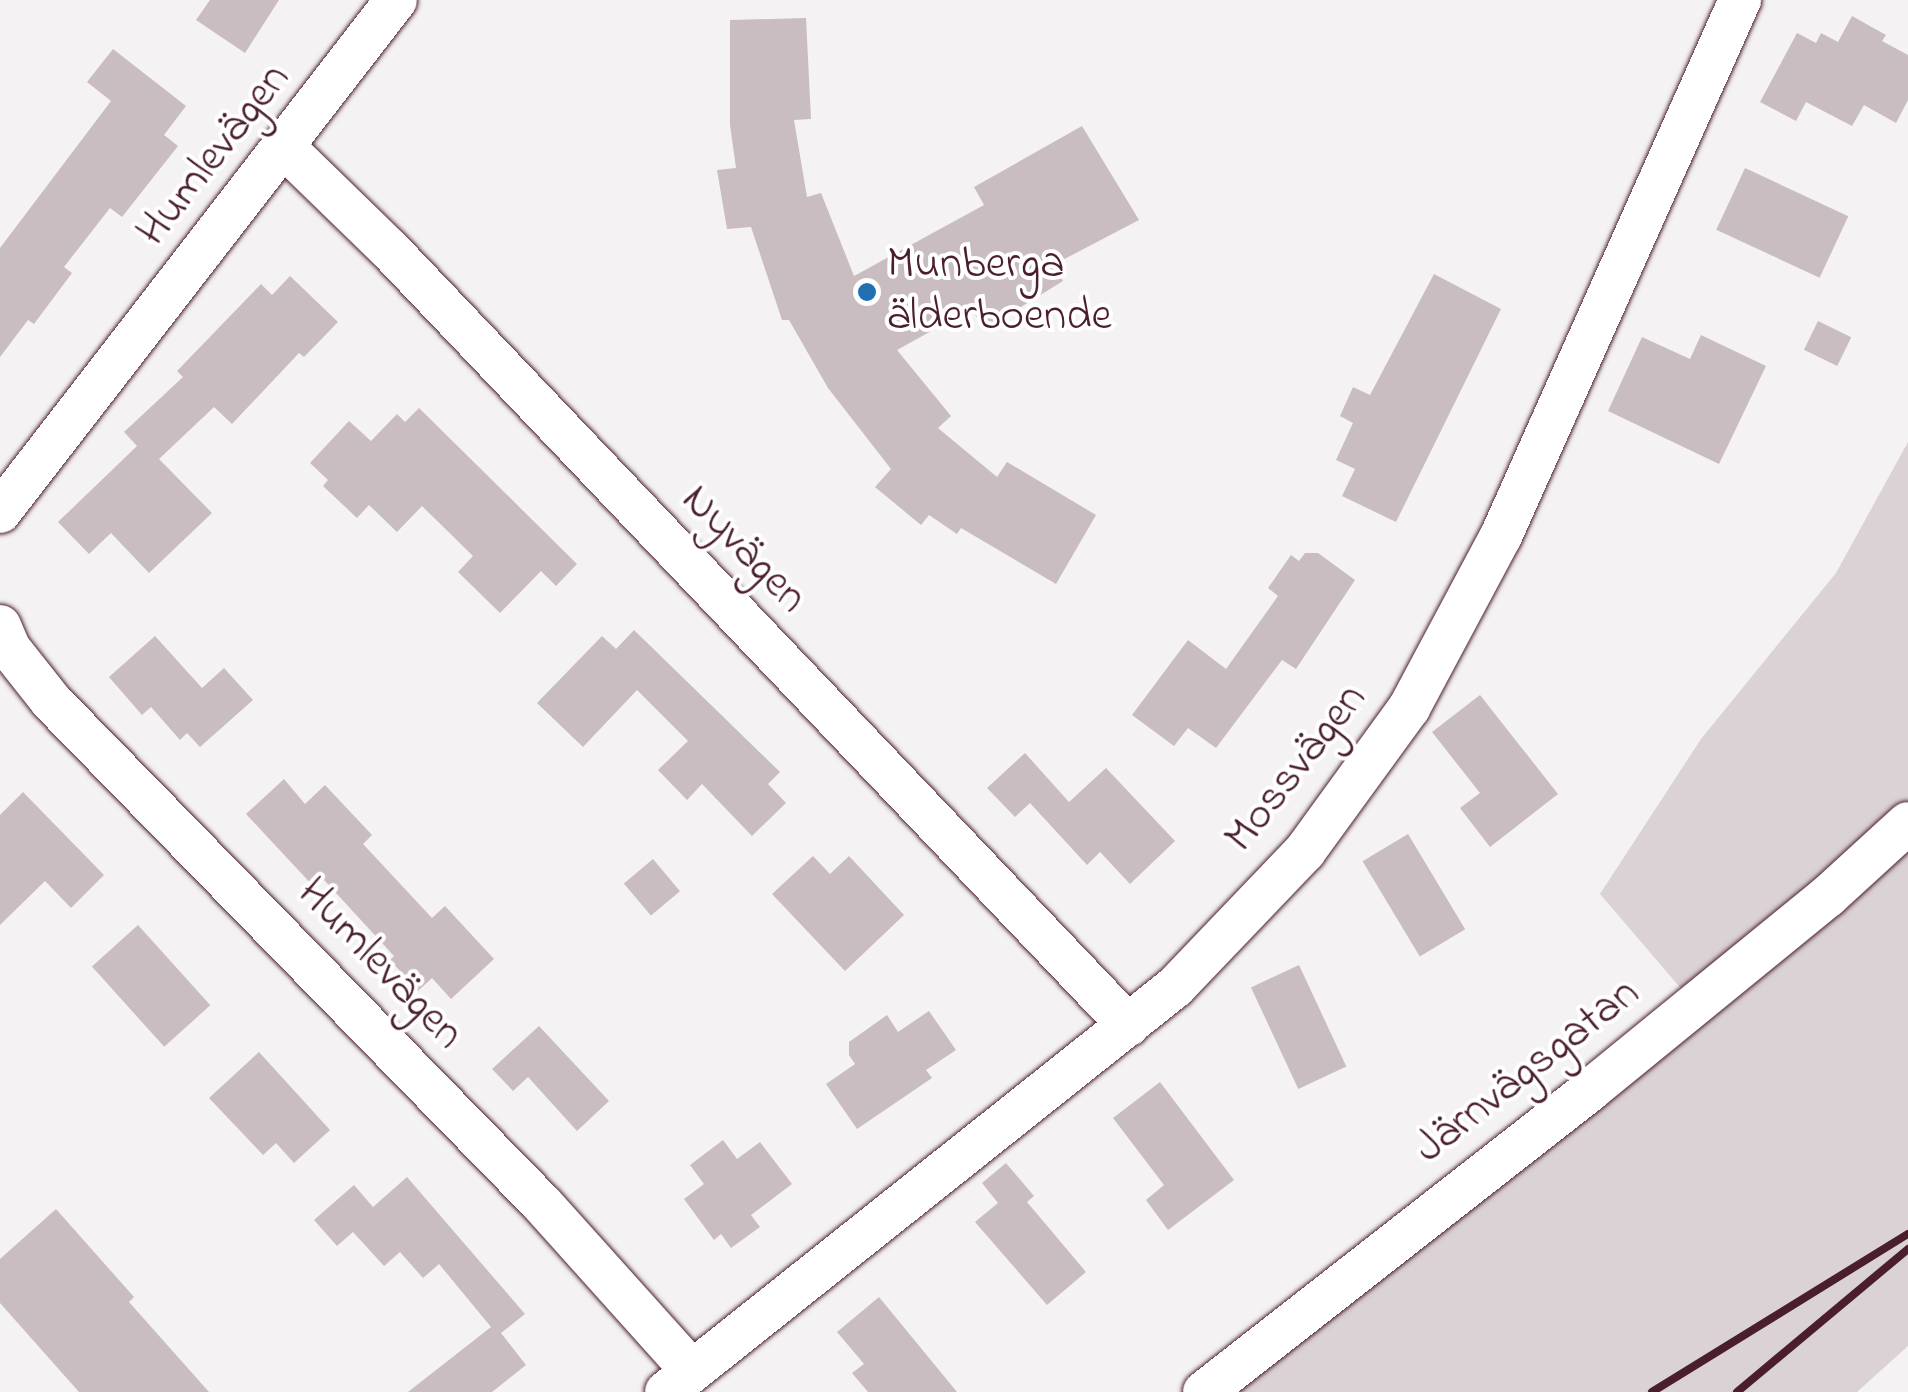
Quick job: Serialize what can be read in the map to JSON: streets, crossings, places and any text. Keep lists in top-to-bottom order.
{
  "streets": {
    "street": [
      "Humlevägen",
      "Nyvägen",
      "Mossvägen",
      "Järnvägsgatan"
    ]
  },
  "crossings": [
    ["Humlevägen", "Nyvägen"],
    ["Humlevägen", "Mossvägen"],
    ["Nyvägen", "Mossvägen"]
  ],
  "places": ["Munberga älderboende"]
}
